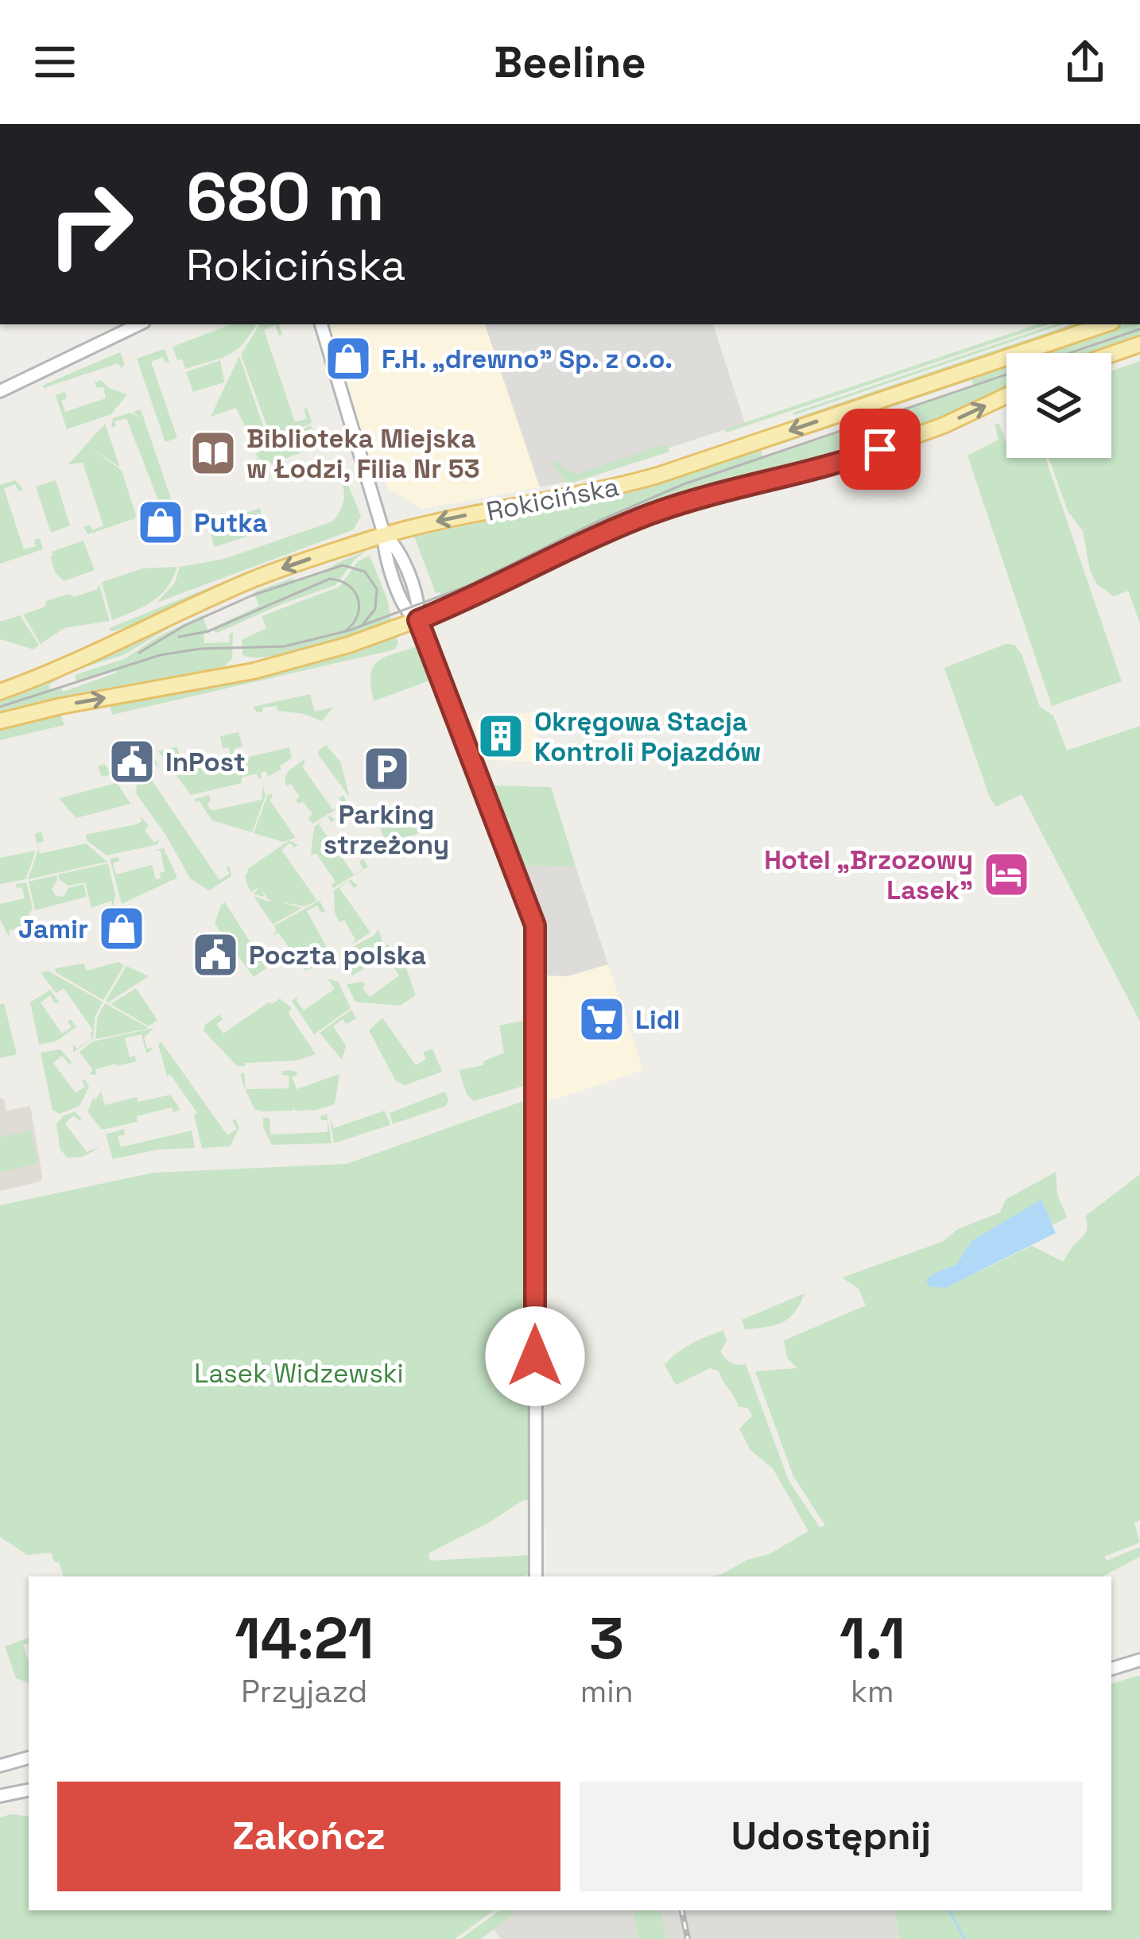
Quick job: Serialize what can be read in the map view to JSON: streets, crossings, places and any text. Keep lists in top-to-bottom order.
{
  "streets": {
    "main road": ["Rokicińska"]
  },
  "parks": ["Lasek Widzewski"],
  "places": {
    "shop": ["F.H. „drewno” Sp. z o.o.", "Putka", "Jamir"],
    "library": ["Biblioteka Miejska w Łodzi, Filia Nr 53"],
    "building": ["Okręgowa Stacja Kontroli Pojazdów"],
    "public building": ["InPost", "Poczta polska"],
    "parking": ["Parking strzeżony"],
    "hotel": ["Hotel „Brzozowy Lasek”"],
    "supermarket": ["Lidl"]
  },
  "page": {
    "header": "Beeline",
    "turn": ["680 m", "Rokicińska"],
    "eta": [
      "14:21",
      "Przyjazd",
      "3",
      "min",
      "1.1",
      "km"
    ],
    "buttons": ["Zakończ", "Udostępnij"]
  }
}
